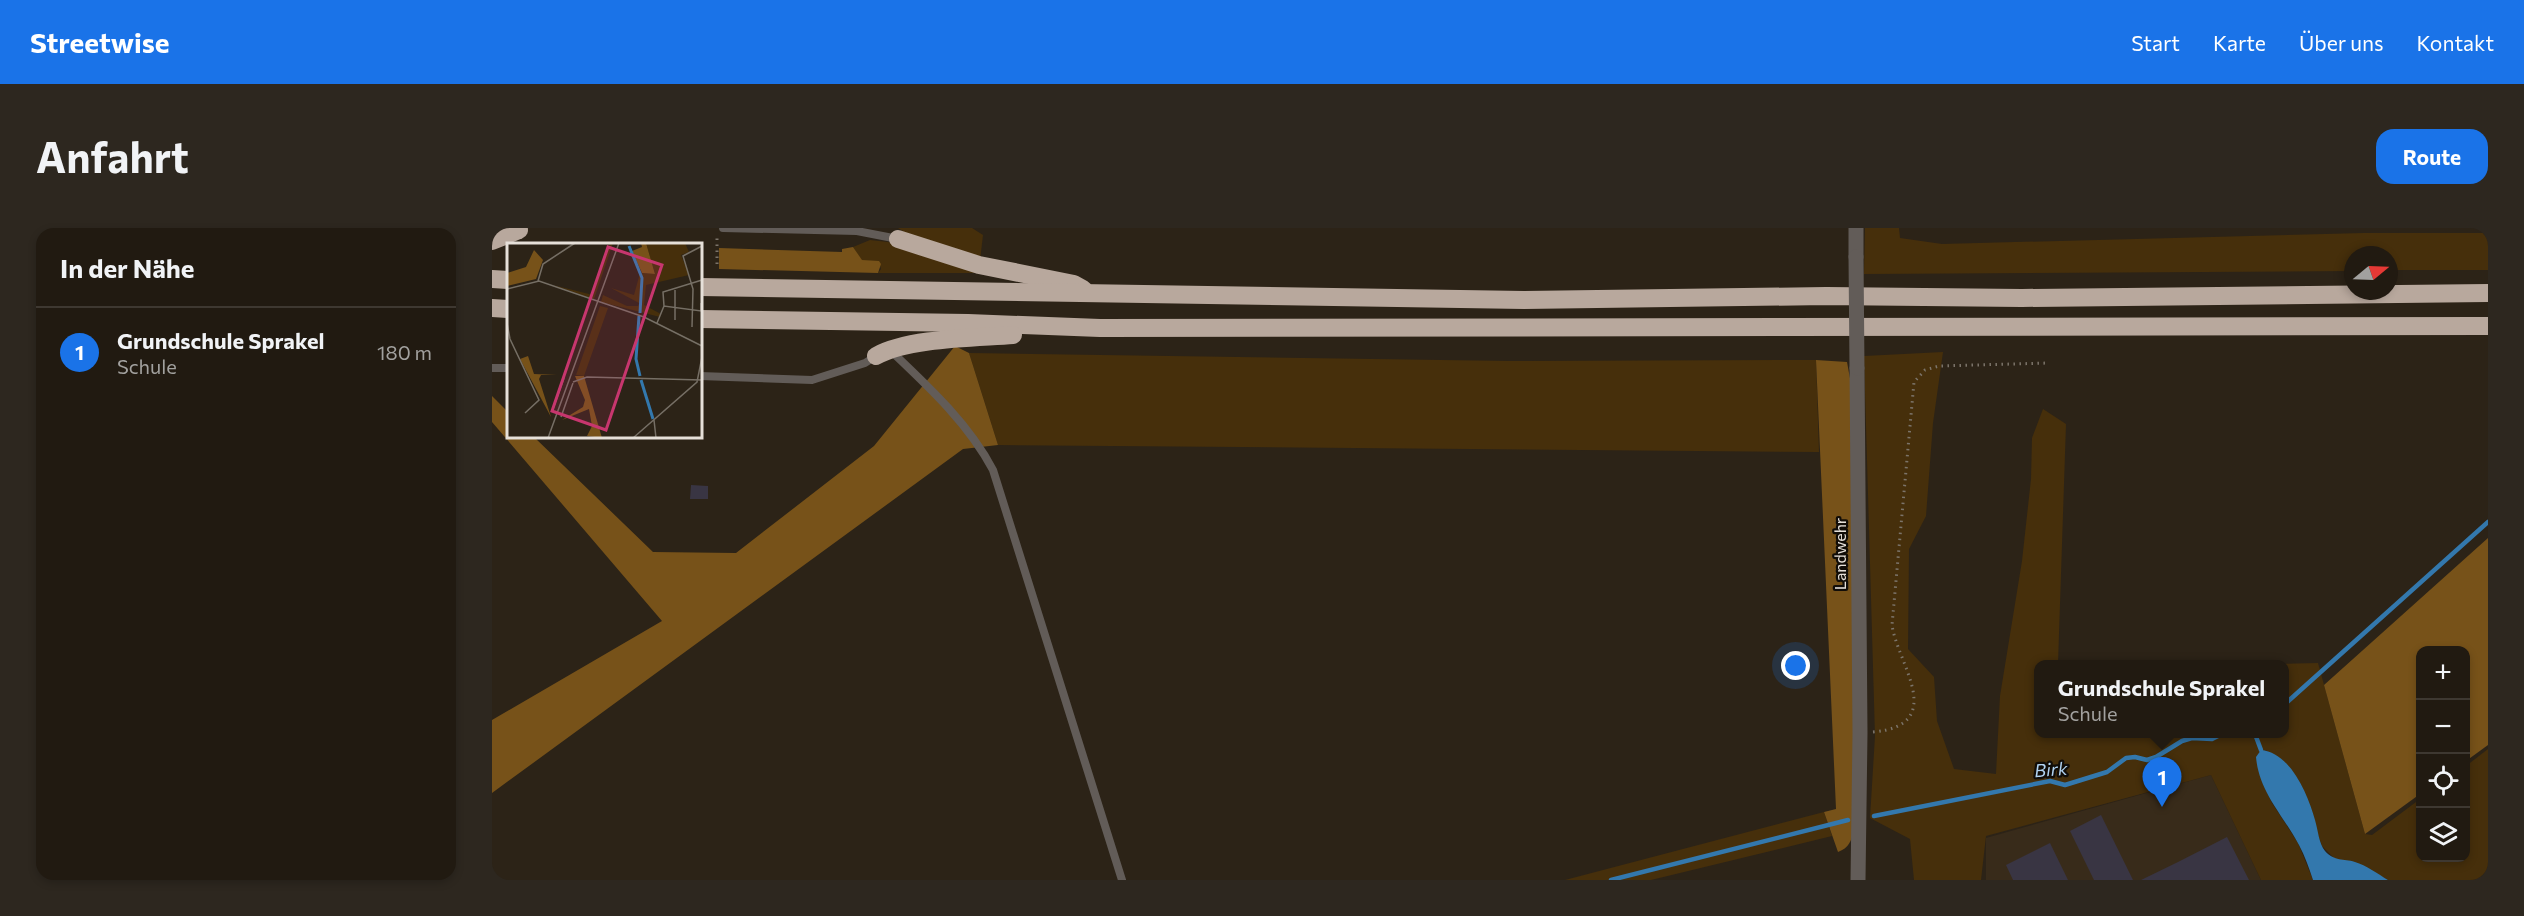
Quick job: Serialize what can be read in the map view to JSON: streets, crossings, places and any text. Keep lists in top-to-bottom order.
{
  "streets": {
    "street": ["Landwehr"]
  },
  "water": ["Birk"],
  "north": "right",
  "page": {
    "header": "Streetwise",
    "nav": [
      "Start",
      "Karte",
      "Über uns",
      "Kontakt"
    ],
    "buttons": "Route",
    "title": "Anfahrt",
    "heading": "In der Nähe",
    "list": [
      {
        "mark": "1",
        "name": "Grundschule Sprakel",
        "note": "Schule",
        "value": "180 m"
      }
    ],
    "map_buttons": ["+", "−"],
    "popup": ["Grundschule Sprakel", "Schule"],
    "pins": "1"
  }
}
